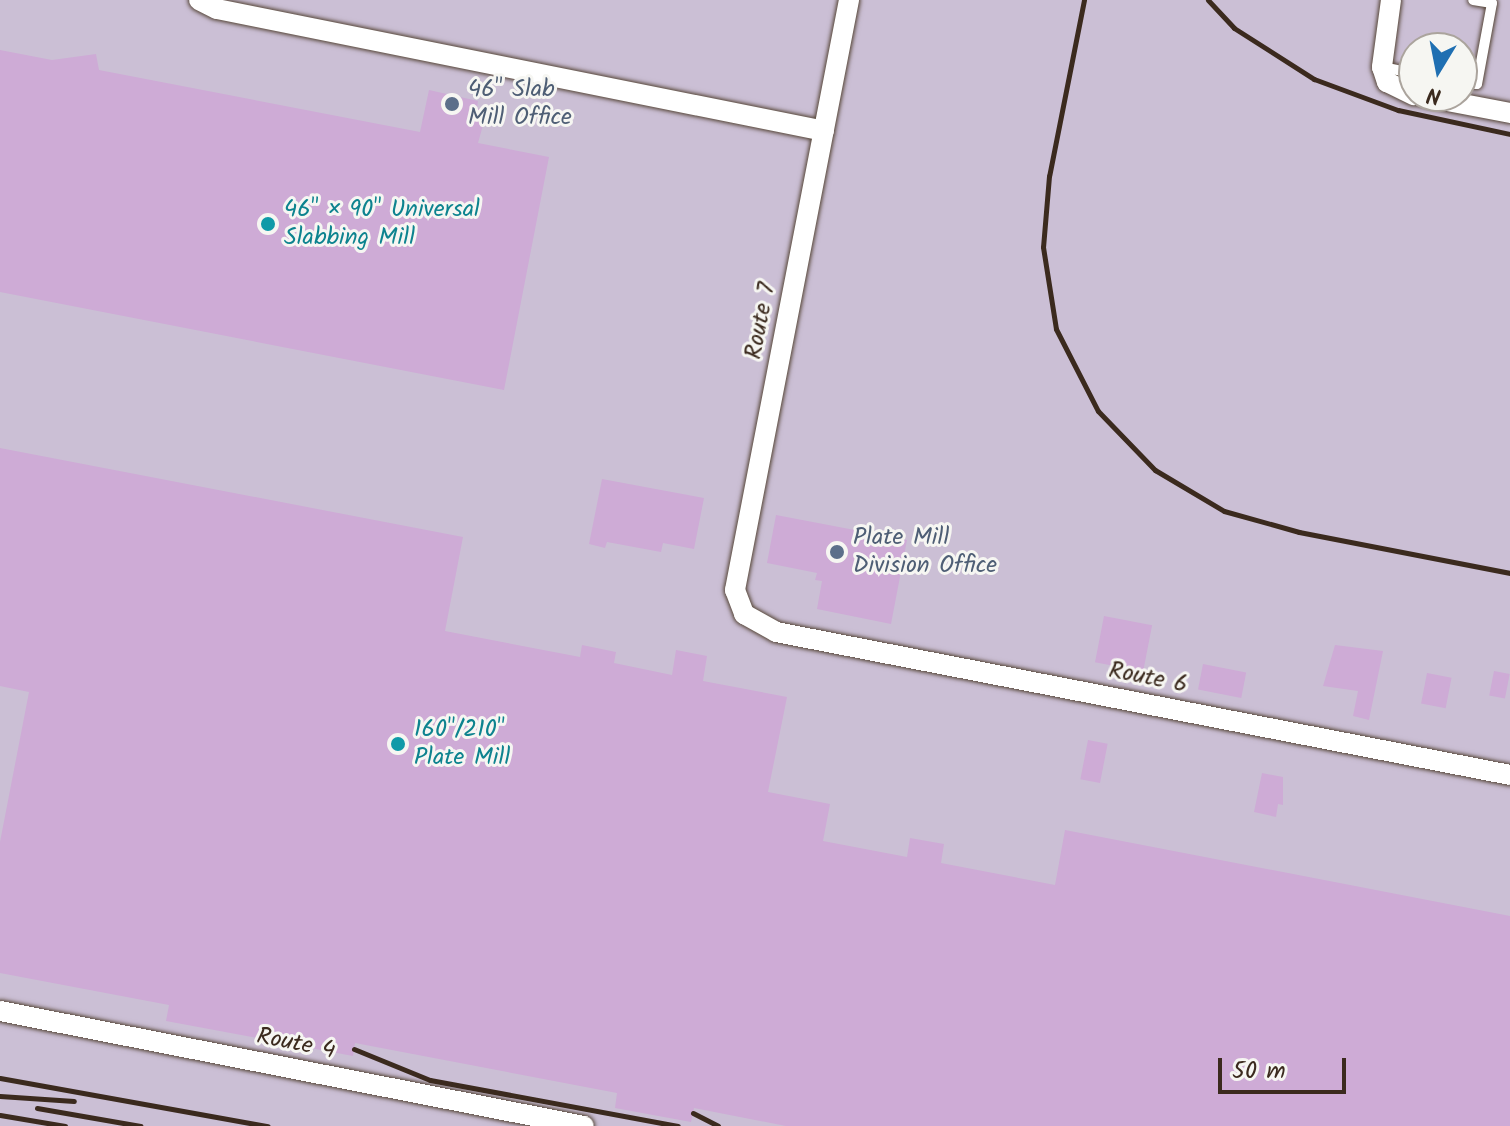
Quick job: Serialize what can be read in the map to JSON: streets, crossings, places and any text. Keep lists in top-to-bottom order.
{
  "streets": {
    "street": ["Route 7", "Route 6", "Route 4"]
  },
  "crossings": [
    ["Route 7", "Route 6"]
  ],
  "places": [
    "46\" Slab Mill Office",
    "46\" × 90\" Universal Slabbing Mill",
    "Plate Mill Division Office",
    "160\"/210\" Plate Mill"
  ],
  "scale_bar": "50 m",
  "north": "bottom"
}
